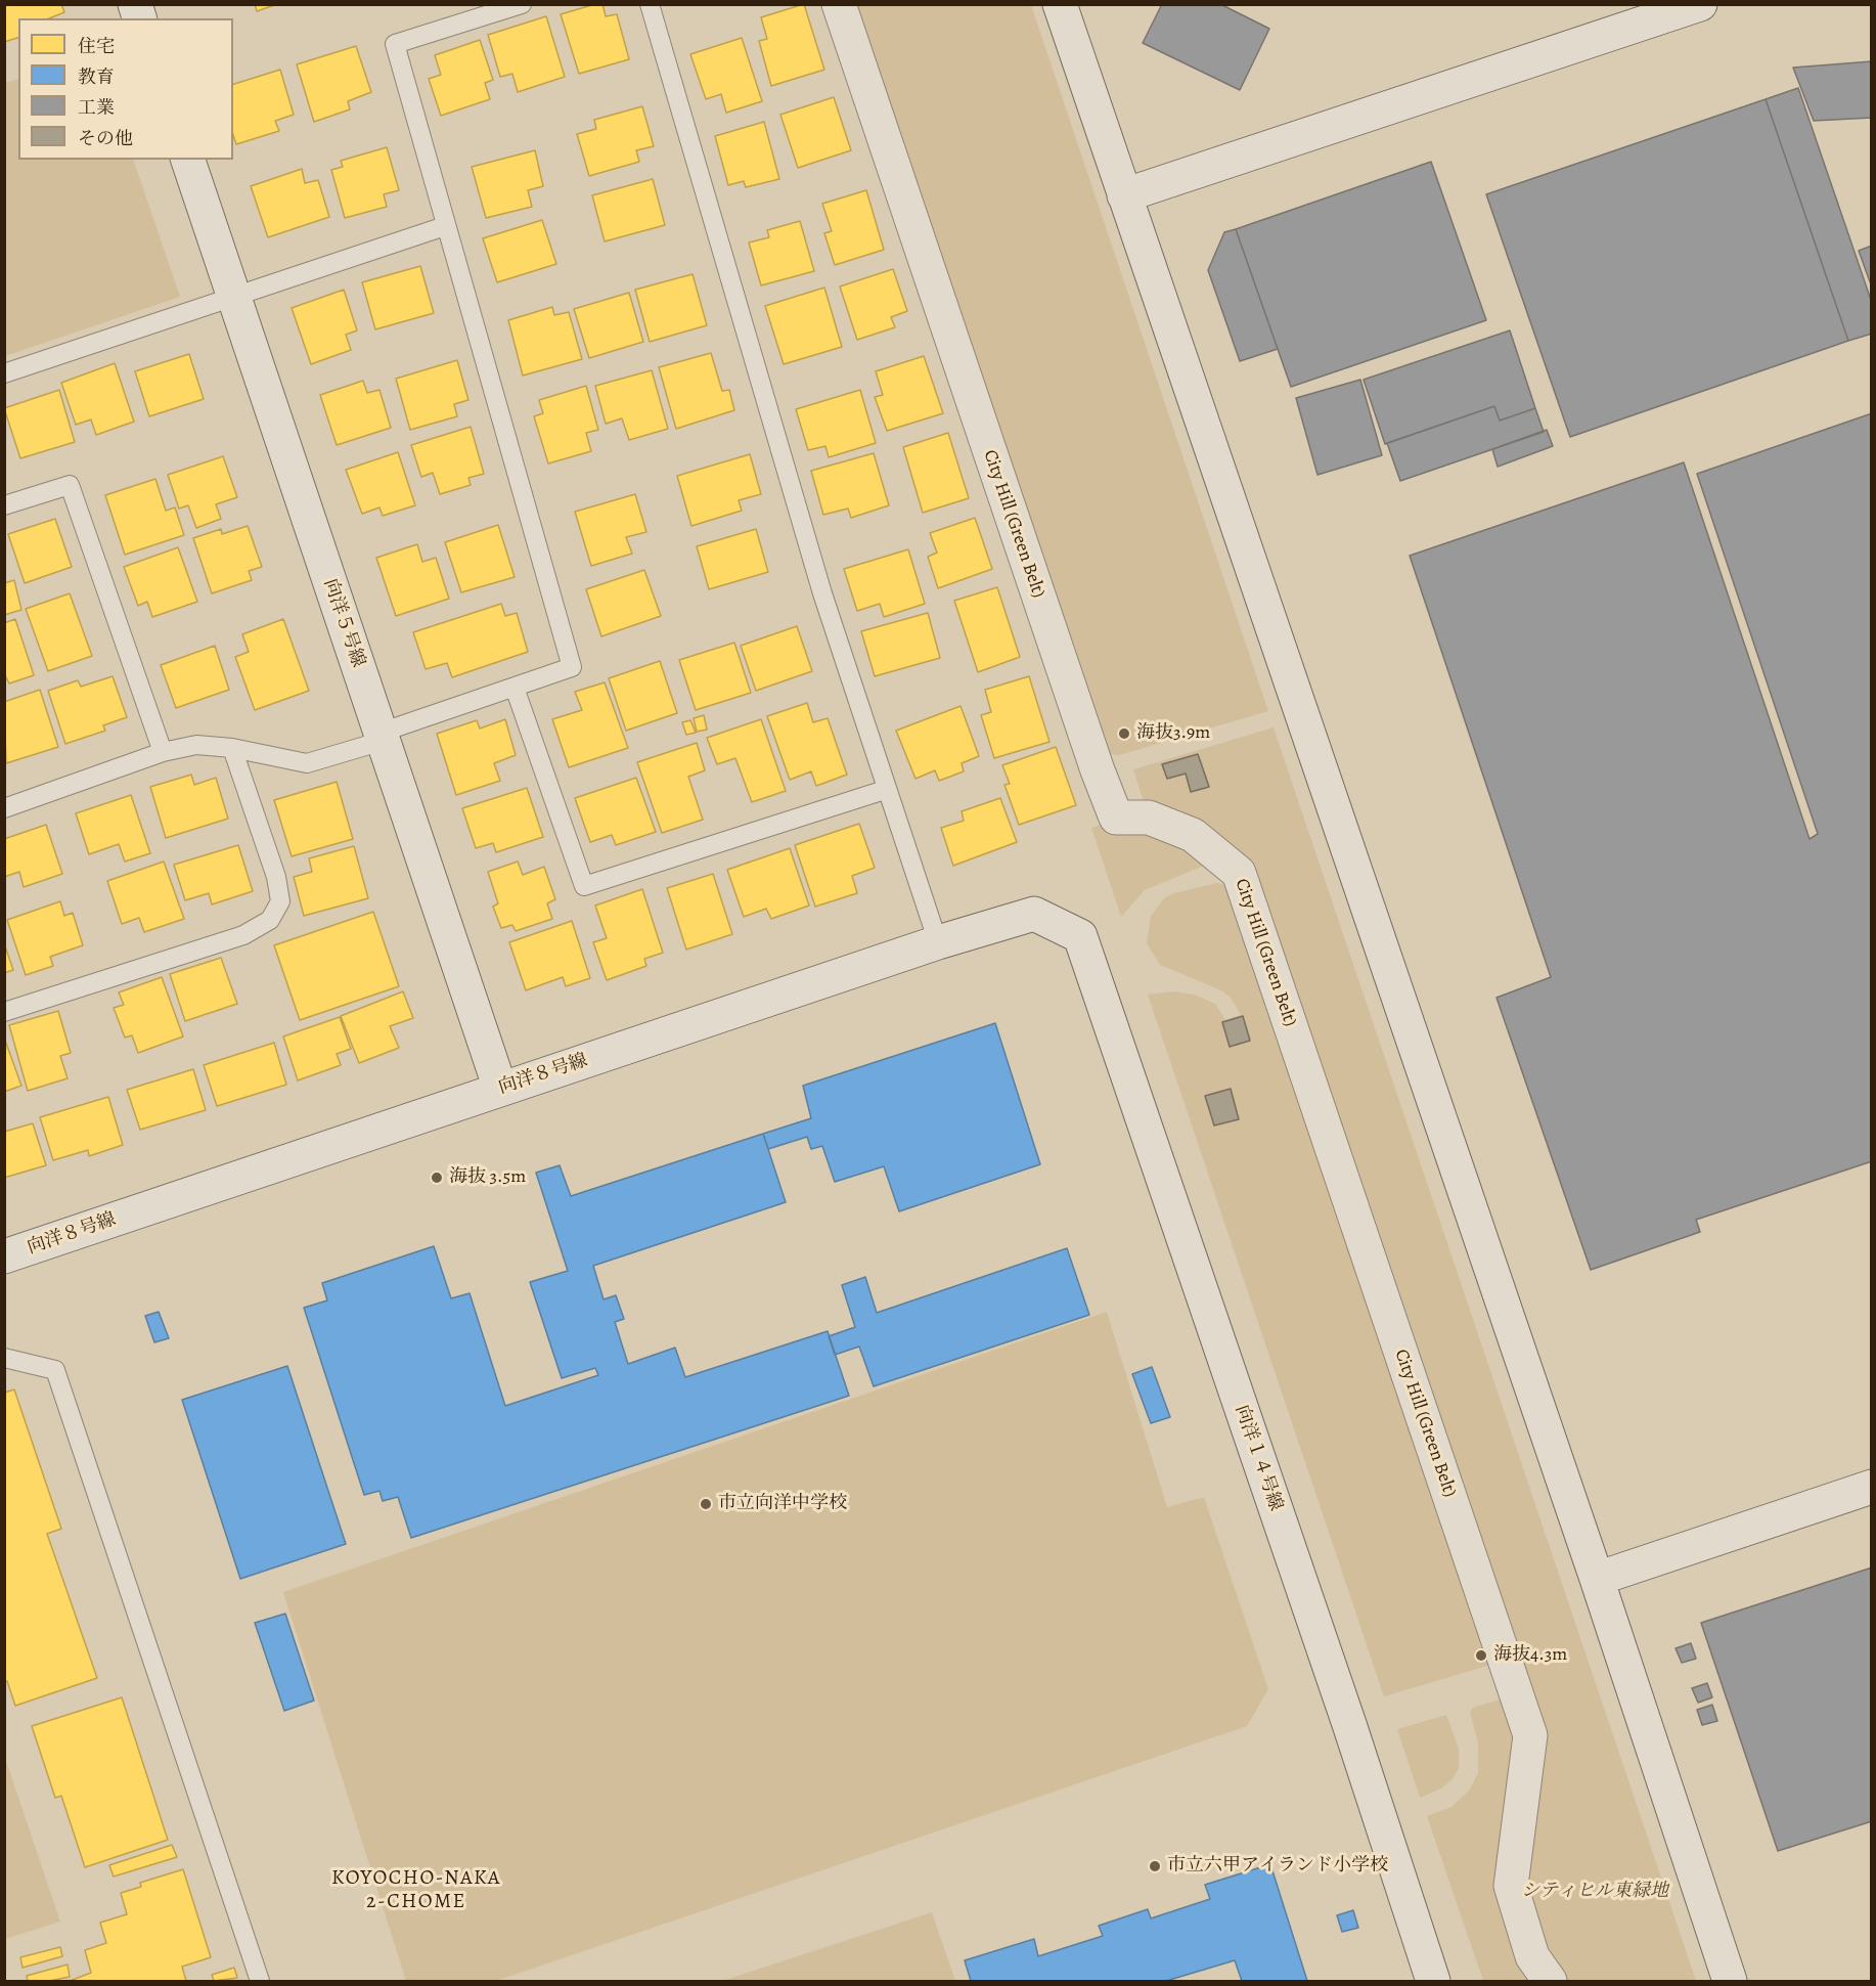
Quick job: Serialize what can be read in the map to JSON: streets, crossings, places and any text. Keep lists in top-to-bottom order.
{
  "streets": {
    "street": [
      "City Hill (Green Belt)",
      "向洋５号線",
      "向洋８号線",
      "向洋１４号線"
    ]
  },
  "crossings": [
    ["向洋５号線", "向洋８号線"],
    ["向洋８号線", "向洋１４号線"]
  ],
  "districts": ["KOYOCHO-NAKA 2-CHOME"],
  "parks": ["シティヒル東緑地"],
  "places": [
    "海抜3.9m",
    "海抜 3.5m",
    "市立向洋中学校",
    "海抜4.3m",
    "市立六甲アイランド小学校"
  ],
  "legend": [
    "住宅",
    "教育",
    "工業",
    "その他"
  ]
}
